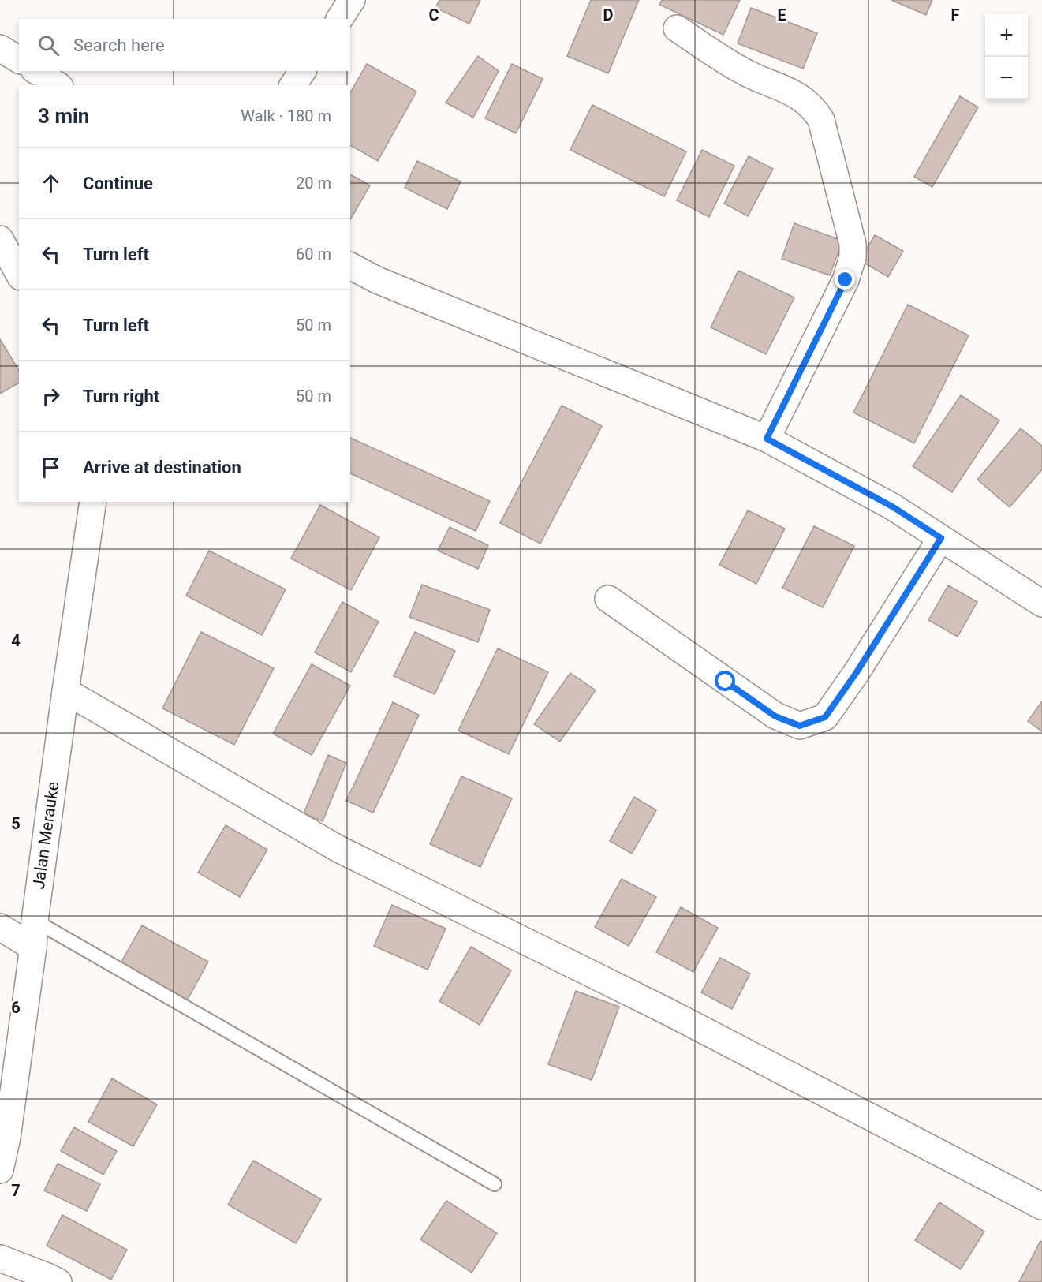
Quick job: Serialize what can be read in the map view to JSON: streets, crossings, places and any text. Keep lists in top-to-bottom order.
{
  "streets": {
    "street": ["Jalan Merauke"]
  },
  "page": {
    "map_buttons": ["+", "−"],
    "search": "Search here",
    "heading": ["3 min", "Walk · 180 m"],
    "list": [
      ["Continue", "20 m"],
      ["Turn left", "60 m"],
      ["Turn left", "50 m"],
      ["Turn right", "50 m"],
      "Arrive at destination"
    ]
  },
  "grid": {
    "columns": [
      "C",
      "D",
      "E",
      "F"
    ],
    "rows": [
      "4",
      "5",
      "6",
      "7"
    ]
  }
}
